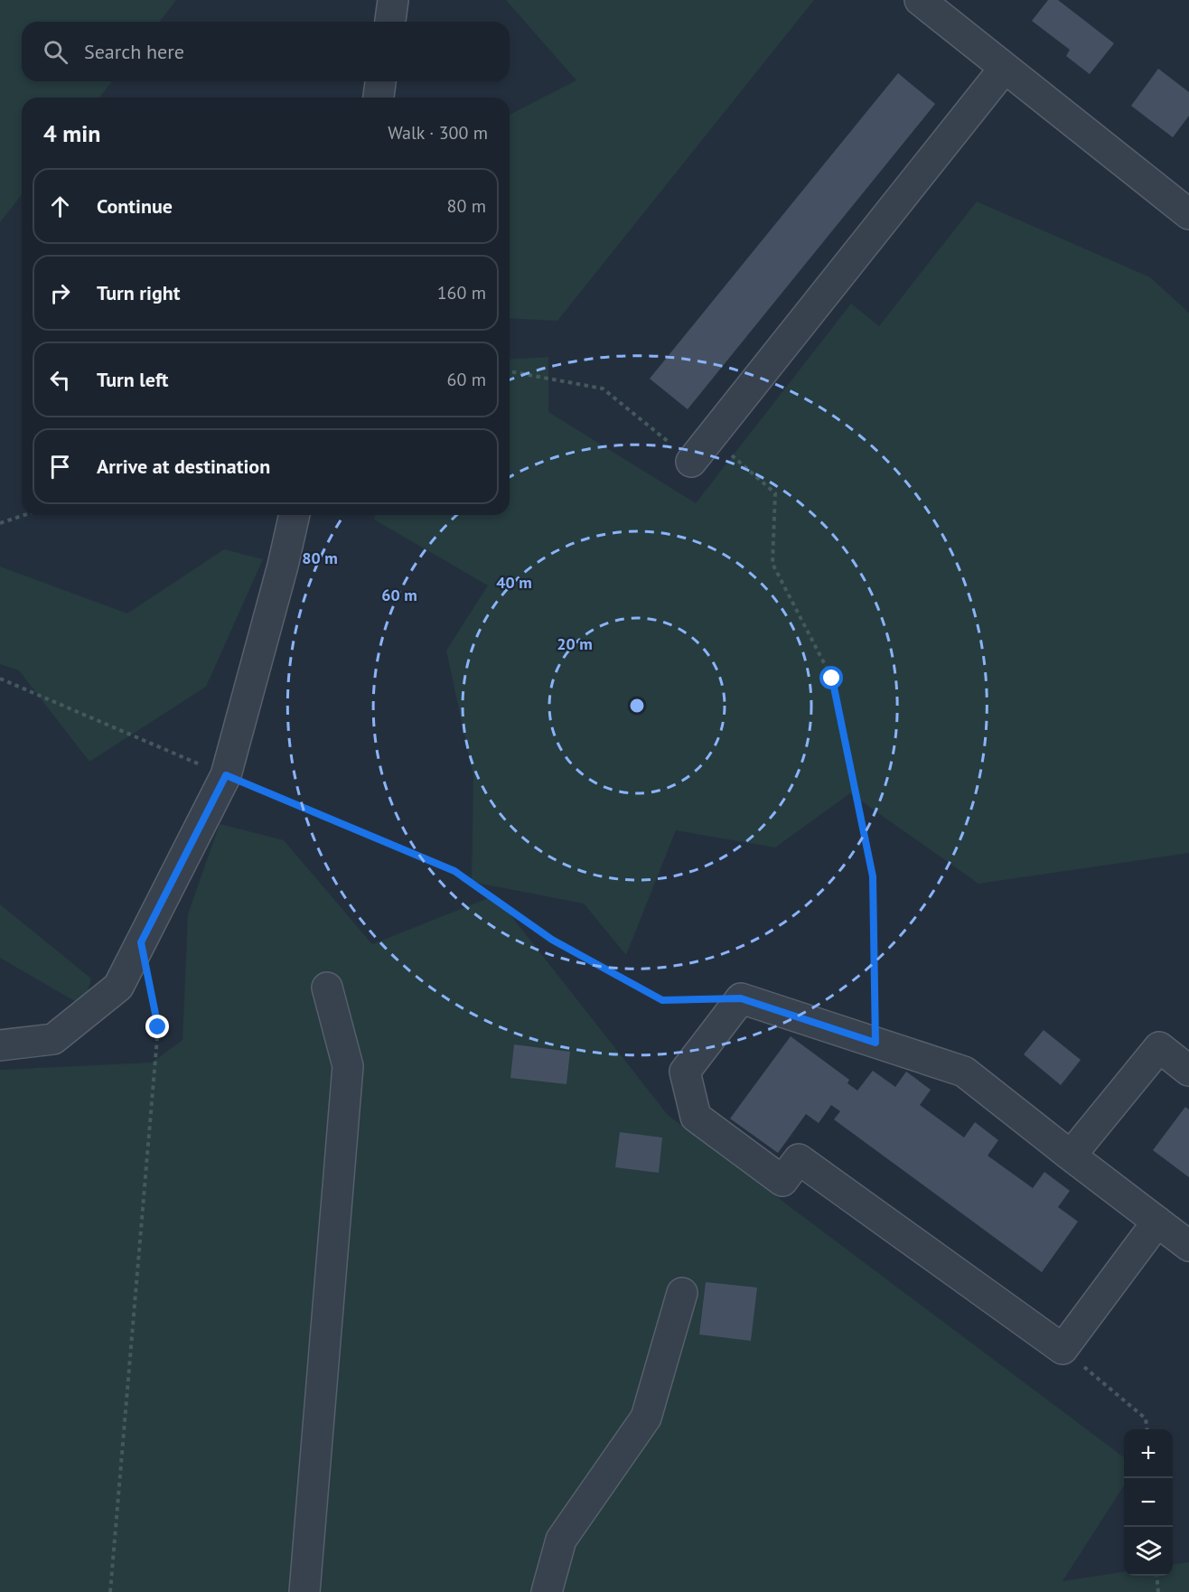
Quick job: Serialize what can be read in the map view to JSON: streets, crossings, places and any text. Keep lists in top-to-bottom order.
{
  "page": {
    "search": "Search here",
    "heading": ["4 min", "Walk · 300 m"],
    "list": [
      ["Continue", "80 m"],
      ["Turn right", "160 m"],
      ["Turn left", "60 m"],
      "Arrive at destination"
    ],
    "map_buttons": ["+", "−"]
  },
  "rings": [
    "80 m",
    "40 m",
    "60 m",
    "20 m"
  ]
}
